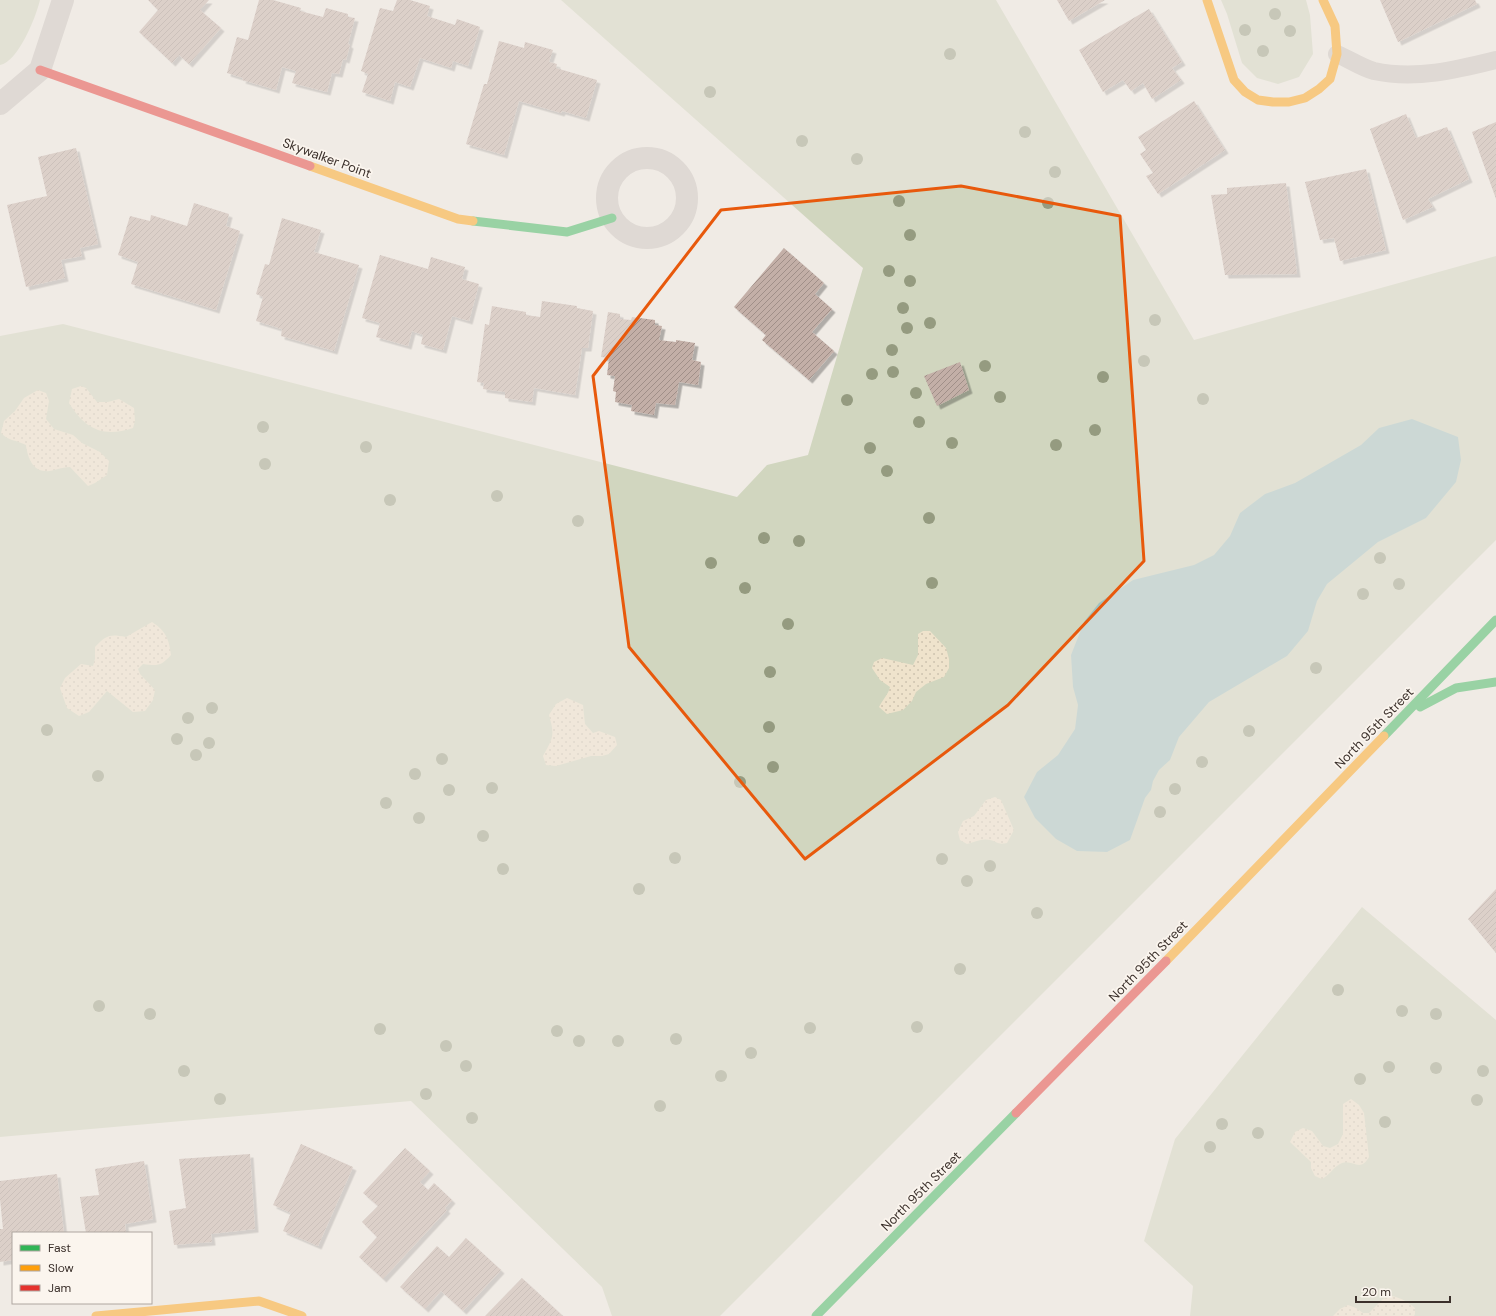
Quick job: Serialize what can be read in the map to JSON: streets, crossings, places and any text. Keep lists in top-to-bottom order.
{
  "streets": {
    "street": ["Skywalker Point", "North 95th Street"]
  },
  "legend": ["Fast", "Slow", "Jam"],
  "scale_bar": "20 m"
}
